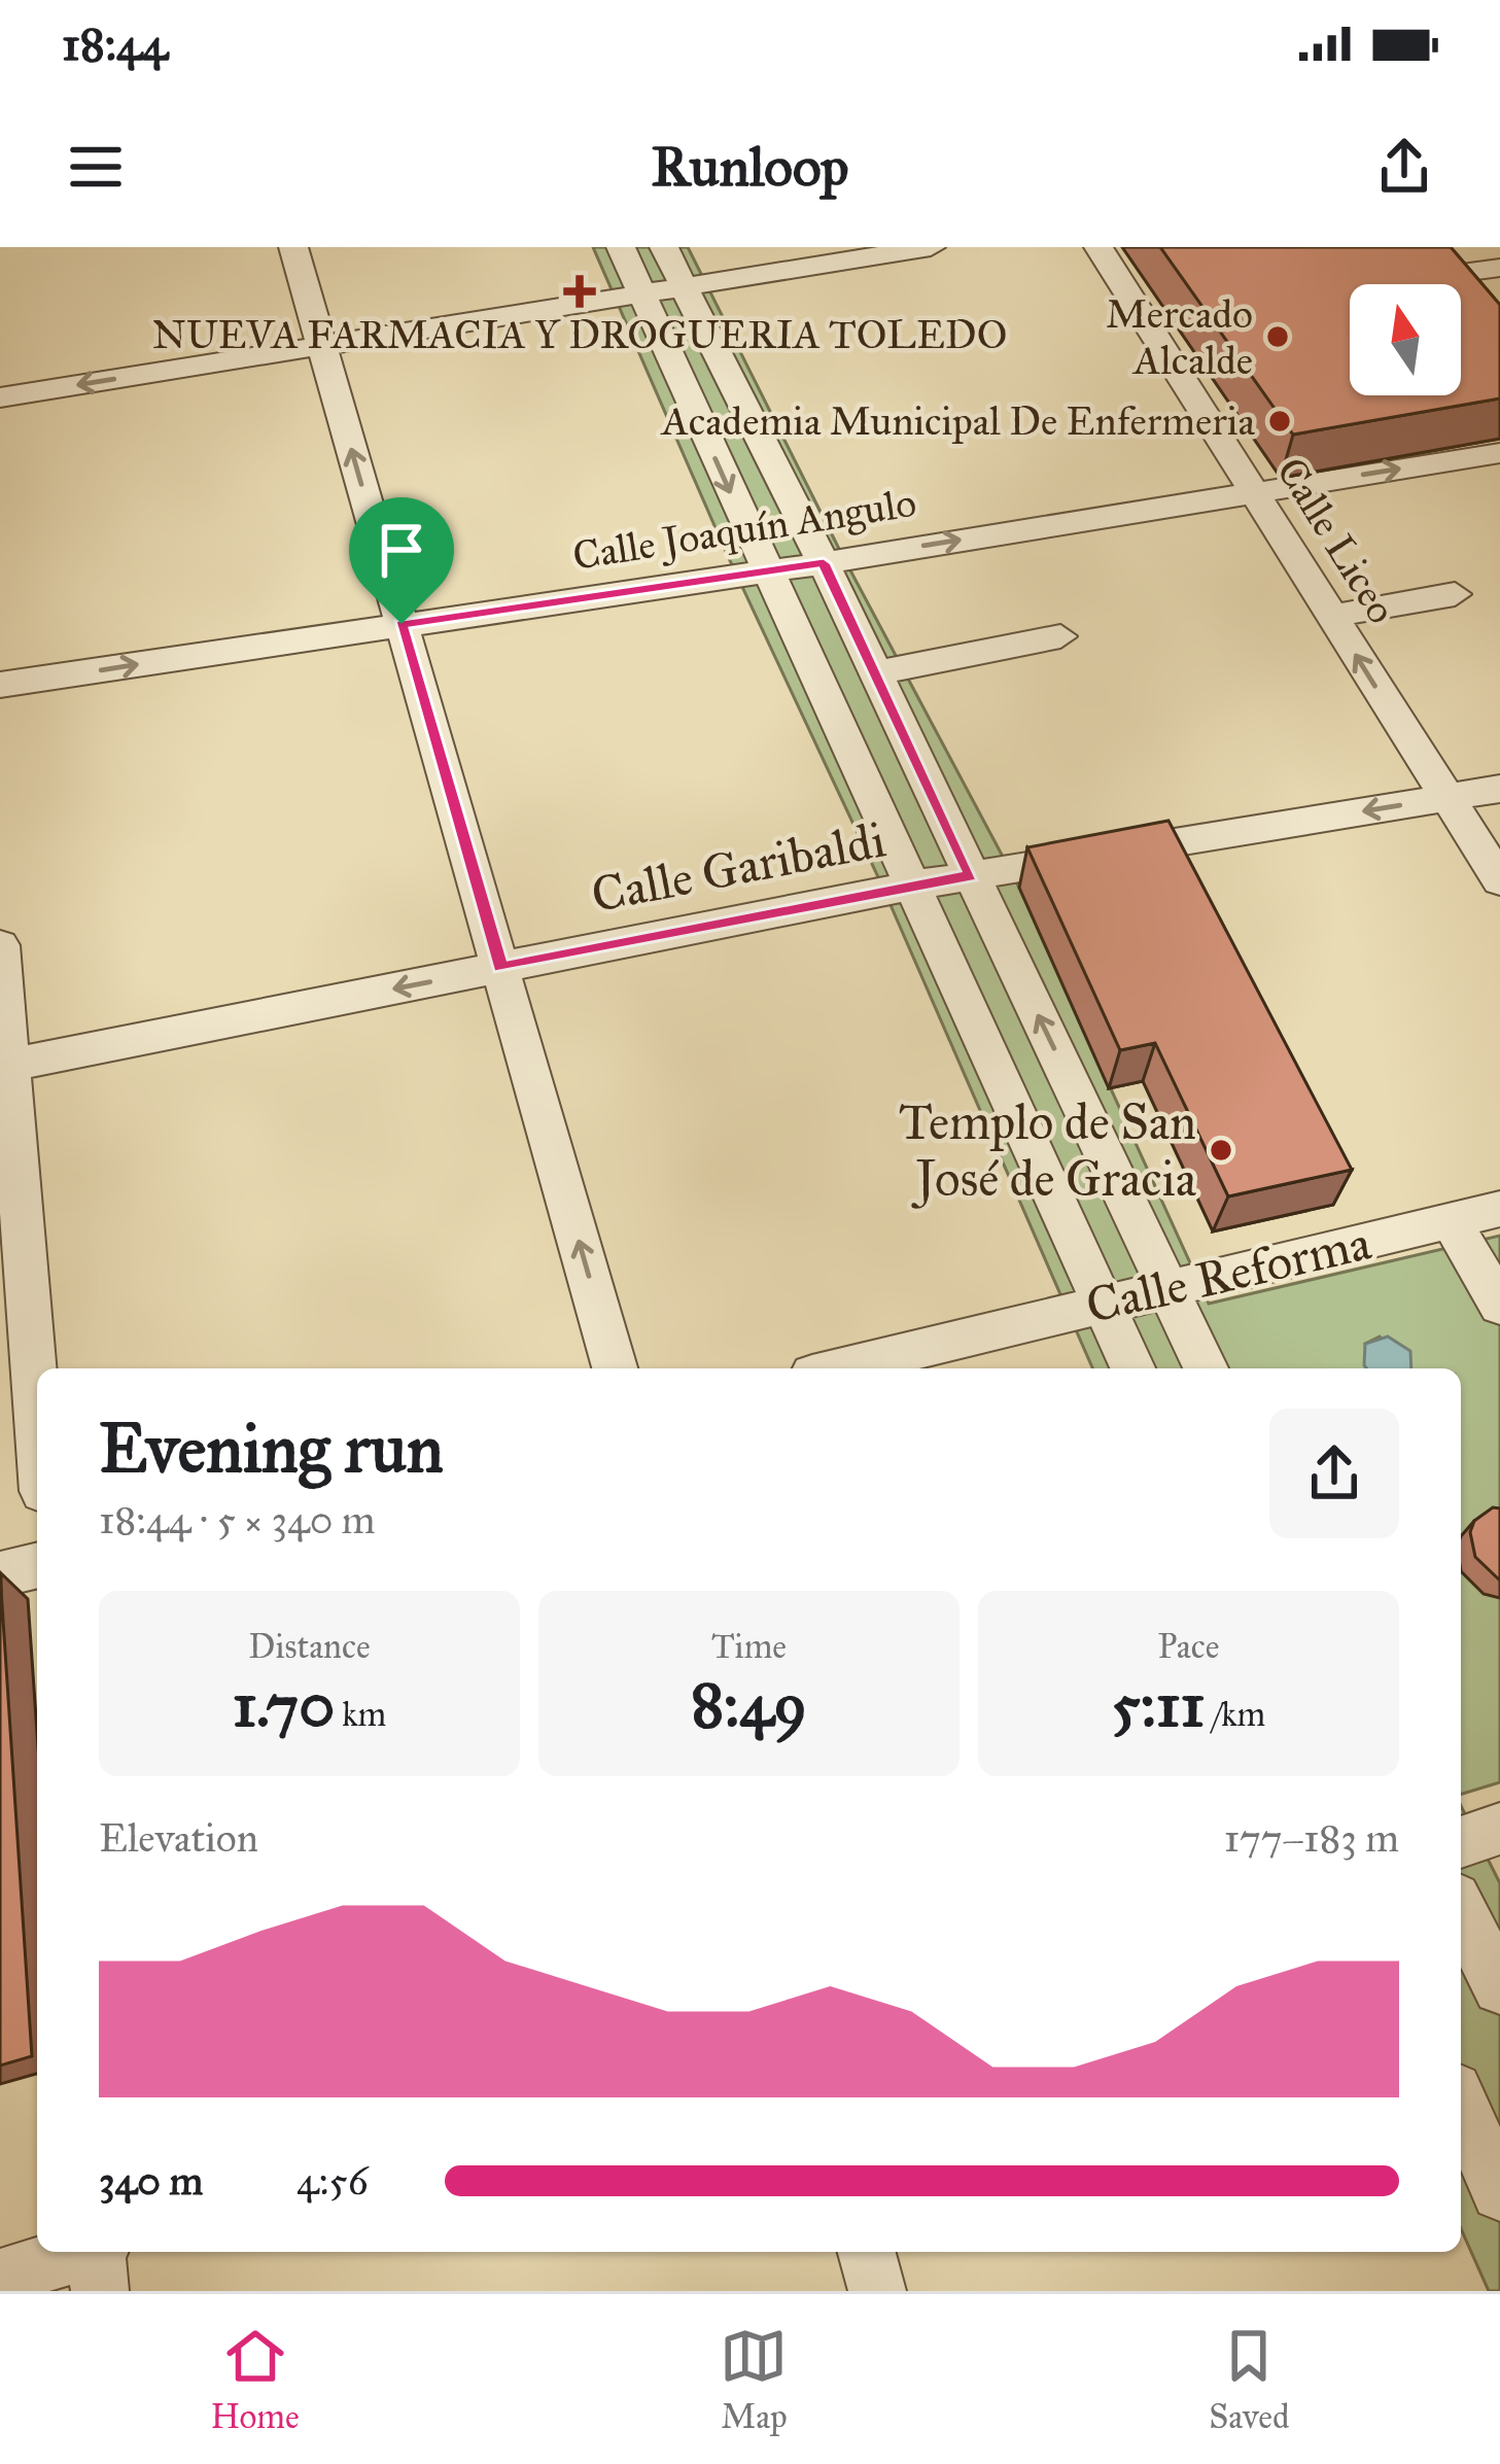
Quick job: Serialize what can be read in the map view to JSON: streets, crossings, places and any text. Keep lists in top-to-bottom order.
{
  "streets": {
    "street": [
      "Calle Joaquín Angulo",
      "Calle Liceo",
      "Calle Garibaldi",
      "Calle Reforma"
    ]
  },
  "crossings": [
    ["Calle Joaquín Angulo", "Calle Liceo"],
    ["Calle Liceo", "Calle Garibaldi"]
  ],
  "one_way": ["Calle Garibaldi"],
  "places": {
    "health": ["NUEVA FARMACIA Y DROGUERIA TOLEDO"],
    "other": ["Mercado Alcalde", "Academia Municipal De Enfermeria", "Templo de San José de Gracia"]
  },
  "north": "top",
  "page": {
    "status": "18:44",
    "header": "Runloop",
    "heading": ["Evening run", "18:44 · 5 × 340 m"],
    "stats": [
      ["Distance", "1.70 km"],
      ["Time", "8:49"],
      ["Pace", "5:11 /km"]
    ],
    "chart": ["Elevation", "177–183 m"],
    "list": [
      {
        "name": "340 m",
        "note": "4:56"
      }
    ],
    "tabs": ["Home", "Map", "Saved"]
  }
}
